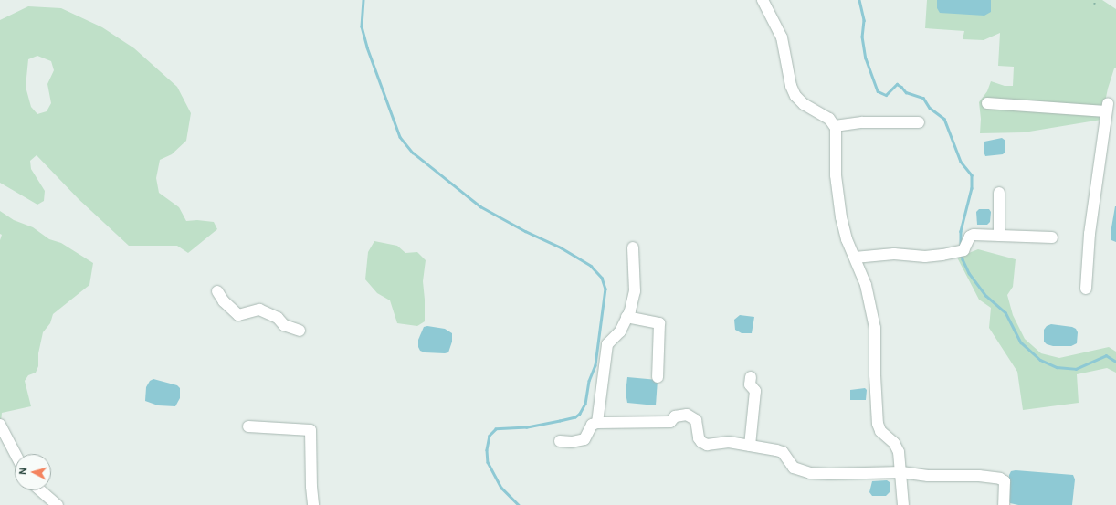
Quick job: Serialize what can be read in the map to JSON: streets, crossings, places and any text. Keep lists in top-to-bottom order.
{
  "north": "left"
}
